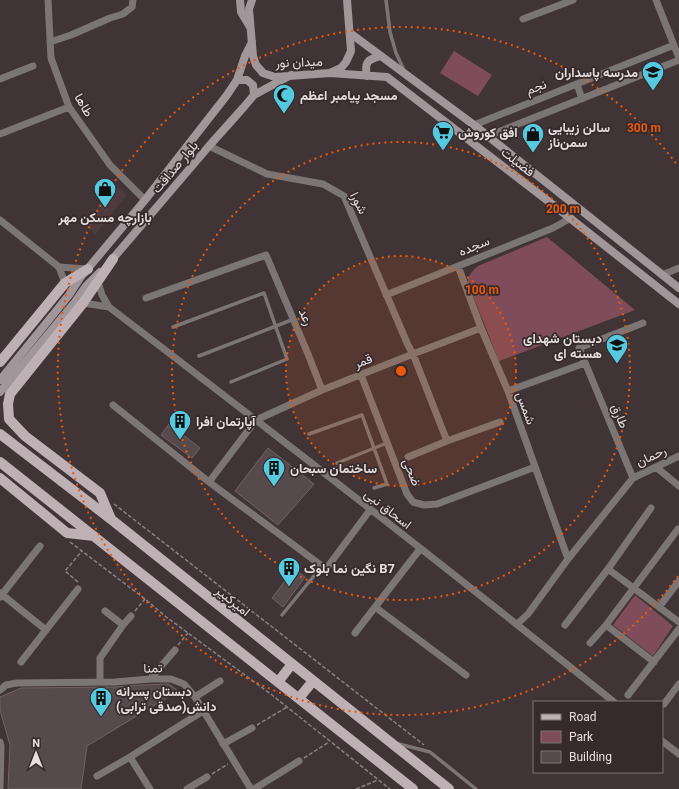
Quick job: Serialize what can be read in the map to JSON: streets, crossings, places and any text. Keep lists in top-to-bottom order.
{
  "streets": {
    "main road": ["امیرکبیر"],
    "street": [
      "میدان نور",
      "نجم",
      "طاها",
      "فضیلت",
      "بلوار صداقت",
      "شورا",
      "سجده",
      "رعد",
      "قمر",
      "شمس",
      "طارق",
      "رحمان",
      "ضحی",
      "اسحاق نبی",
      "تمنا"
    ]
  },
  "crossings": [
    ["میدان نور", "فضیلت"],
    ["میدان نور", "بلوار صداقت"],
    ["نجم", "فضیلت"],
    ["طاها", "بلوار صداقت"],
    ["فضیلت", "سجده"],
    ["بلوار صداقت", "شورا"],
    ["شورا", "سجده"],
    ["شورا", "قمر"],
    ["سجده", "شمس"],
    ["رعد", "قمر"],
    ["قمر", "شمس"],
    ["قمر", "ضحی"],
    ["قمر", "اسحاق نبی"],
    ["شمس", "ضحی"],
    ["طارق", "رحمان"]
  ],
  "places": {
    "school or university": ["مدرسه پاسداران", "دبستان شهدای هسته ای"],
    "mosque": ["مسجد پیامبر اعظم"],
    "supermarket": ["افق کوروش"],
    "shop": ["سالن زیبایی سمن‌ناز", "بازارچه مسکن مهر"],
    "building": [
      "آپارتمان افرا",
      "ساختمان سبحان",
      "نگین نما بلوک B7",
      "دبستان پسرانه دانش(صدقی ترابی)"
    ]
  },
  "legend": ["Road", "Park", "Building"],
  "north": "top",
  "rings": ["300 m", "200 m", "100 m"]
}
